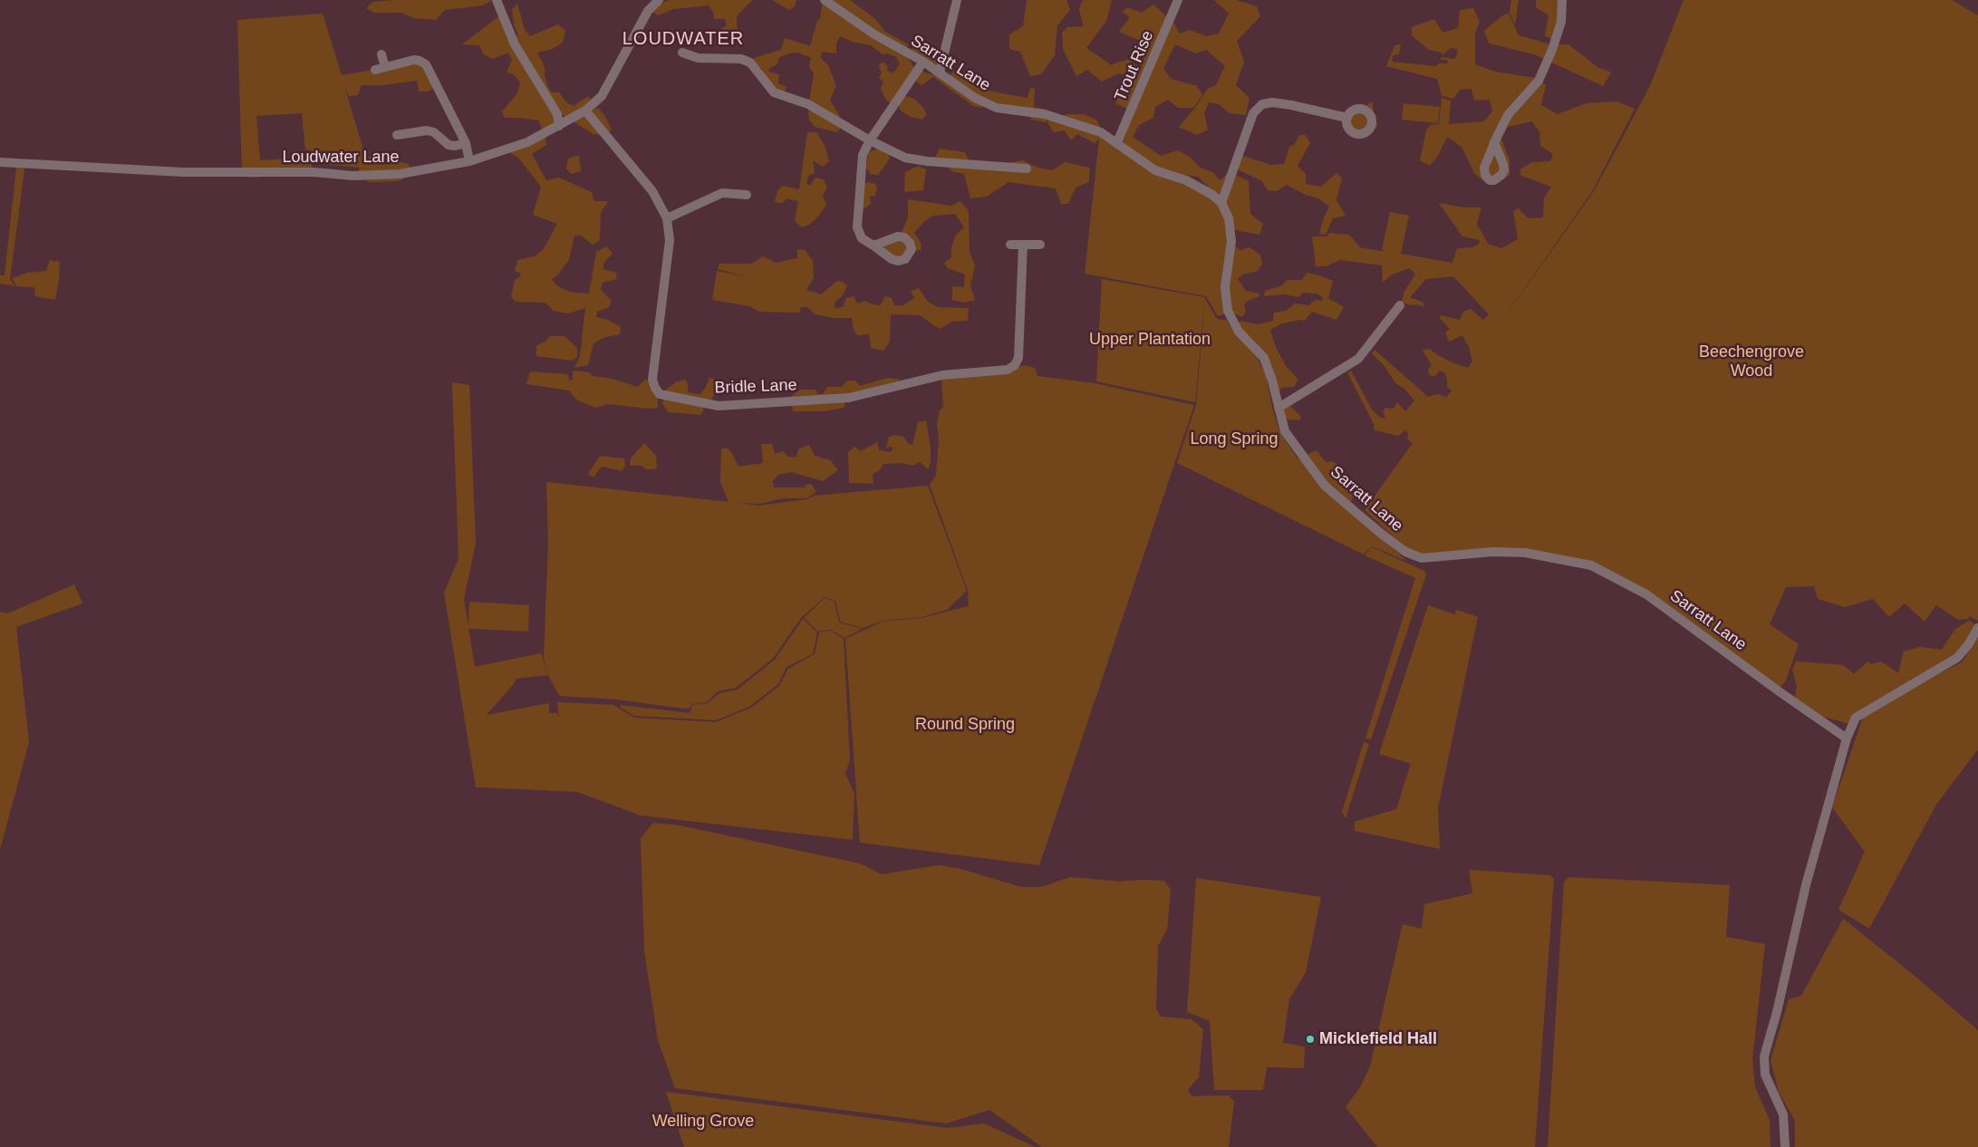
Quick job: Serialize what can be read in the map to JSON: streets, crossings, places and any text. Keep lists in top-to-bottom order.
{
  "streets": {
    "street": [
      "Sarratt Lane",
      "Trout Rise",
      "Loudwater Lane",
      "Bridle Lane"
    ]
  },
  "crossings": [
    ["Sarratt Lane", "Trout Rise"]
  ],
  "districts": ["LOUDWATER"],
  "parks": [
    "Upper Plantation",
    "Beechengrove Wood",
    "Long Spring",
    "Round Spring",
    "Welling Grove"
  ],
  "places": ["Micklefield Hall"]
}
